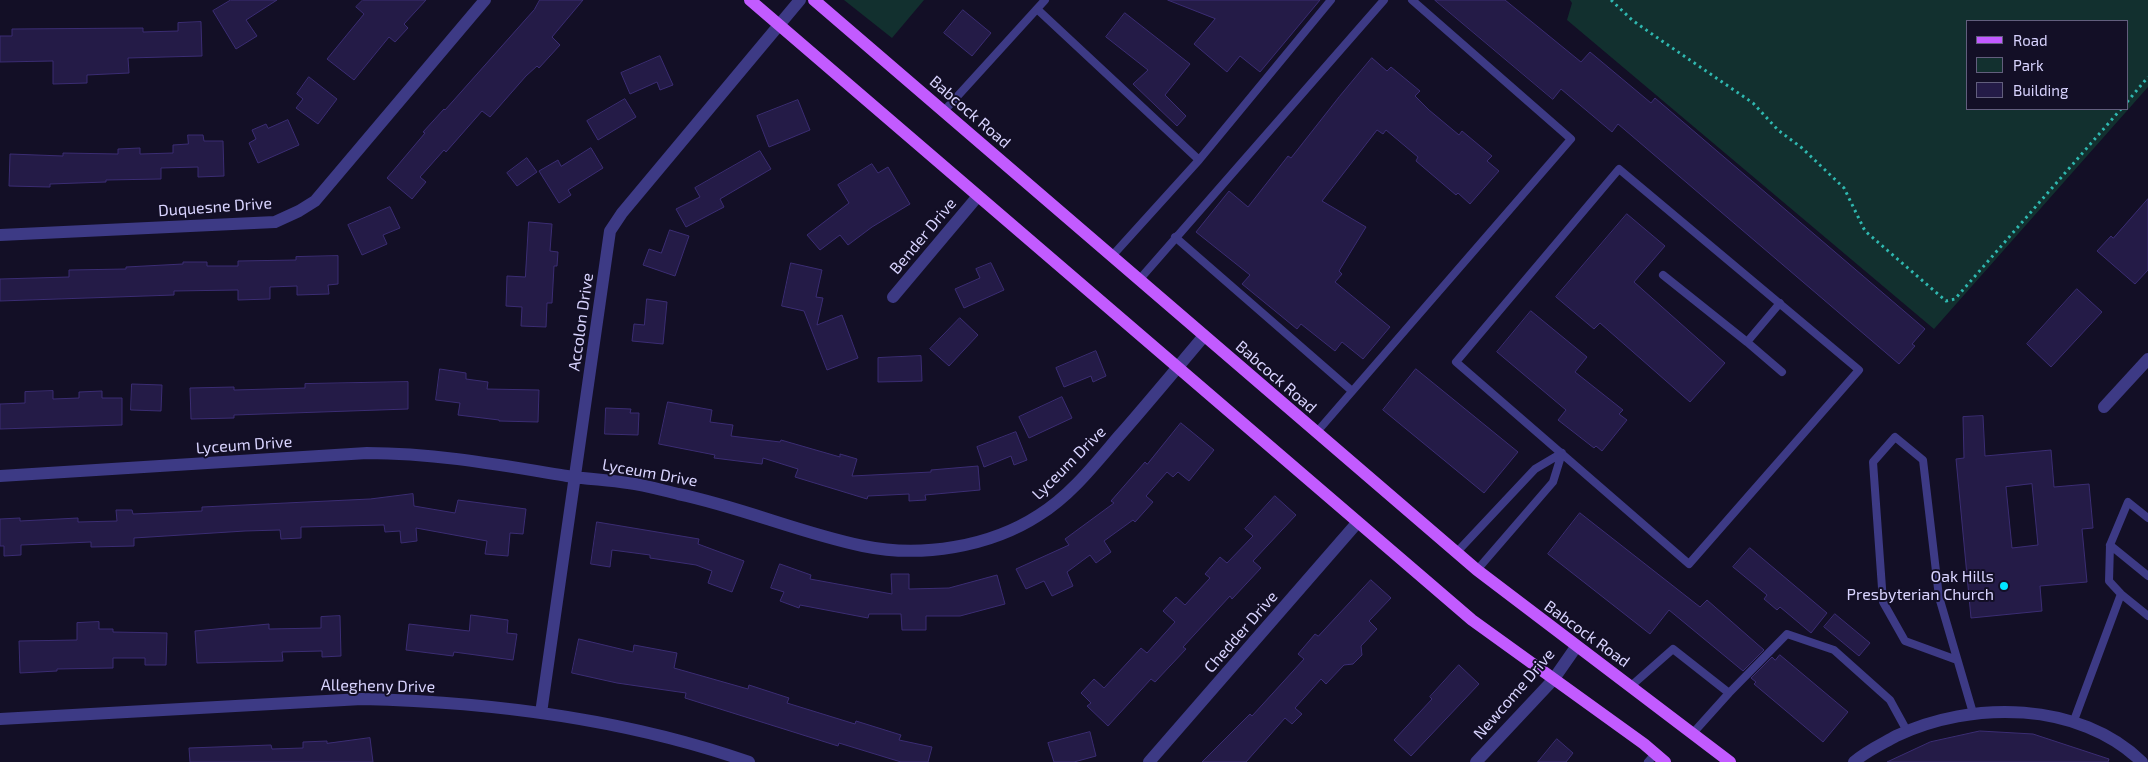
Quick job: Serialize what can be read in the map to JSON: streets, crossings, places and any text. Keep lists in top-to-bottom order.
{
  "streets": {
    "main road": ["Babcock Road"],
    "street": [
      "Duquesne Drive",
      "Bender Drive",
      "Accolon Drive",
      "Lyceum Drive",
      "Chedder Drive",
      "Allegheny Drive",
      "Newcome Drive"
    ]
  },
  "crossings": [
    ["Babcock Road", "Lyceum Drive"],
    ["Babcock Road", "Newcome Drive"],
    ["Accolon Drive", "Lyceum Drive"],
    ["Accolon Drive", "Allegheny Drive"]
  ],
  "places": ["Oak Hills Presbyterian Church"],
  "legend": ["Road", "Park", "Building"]
}
